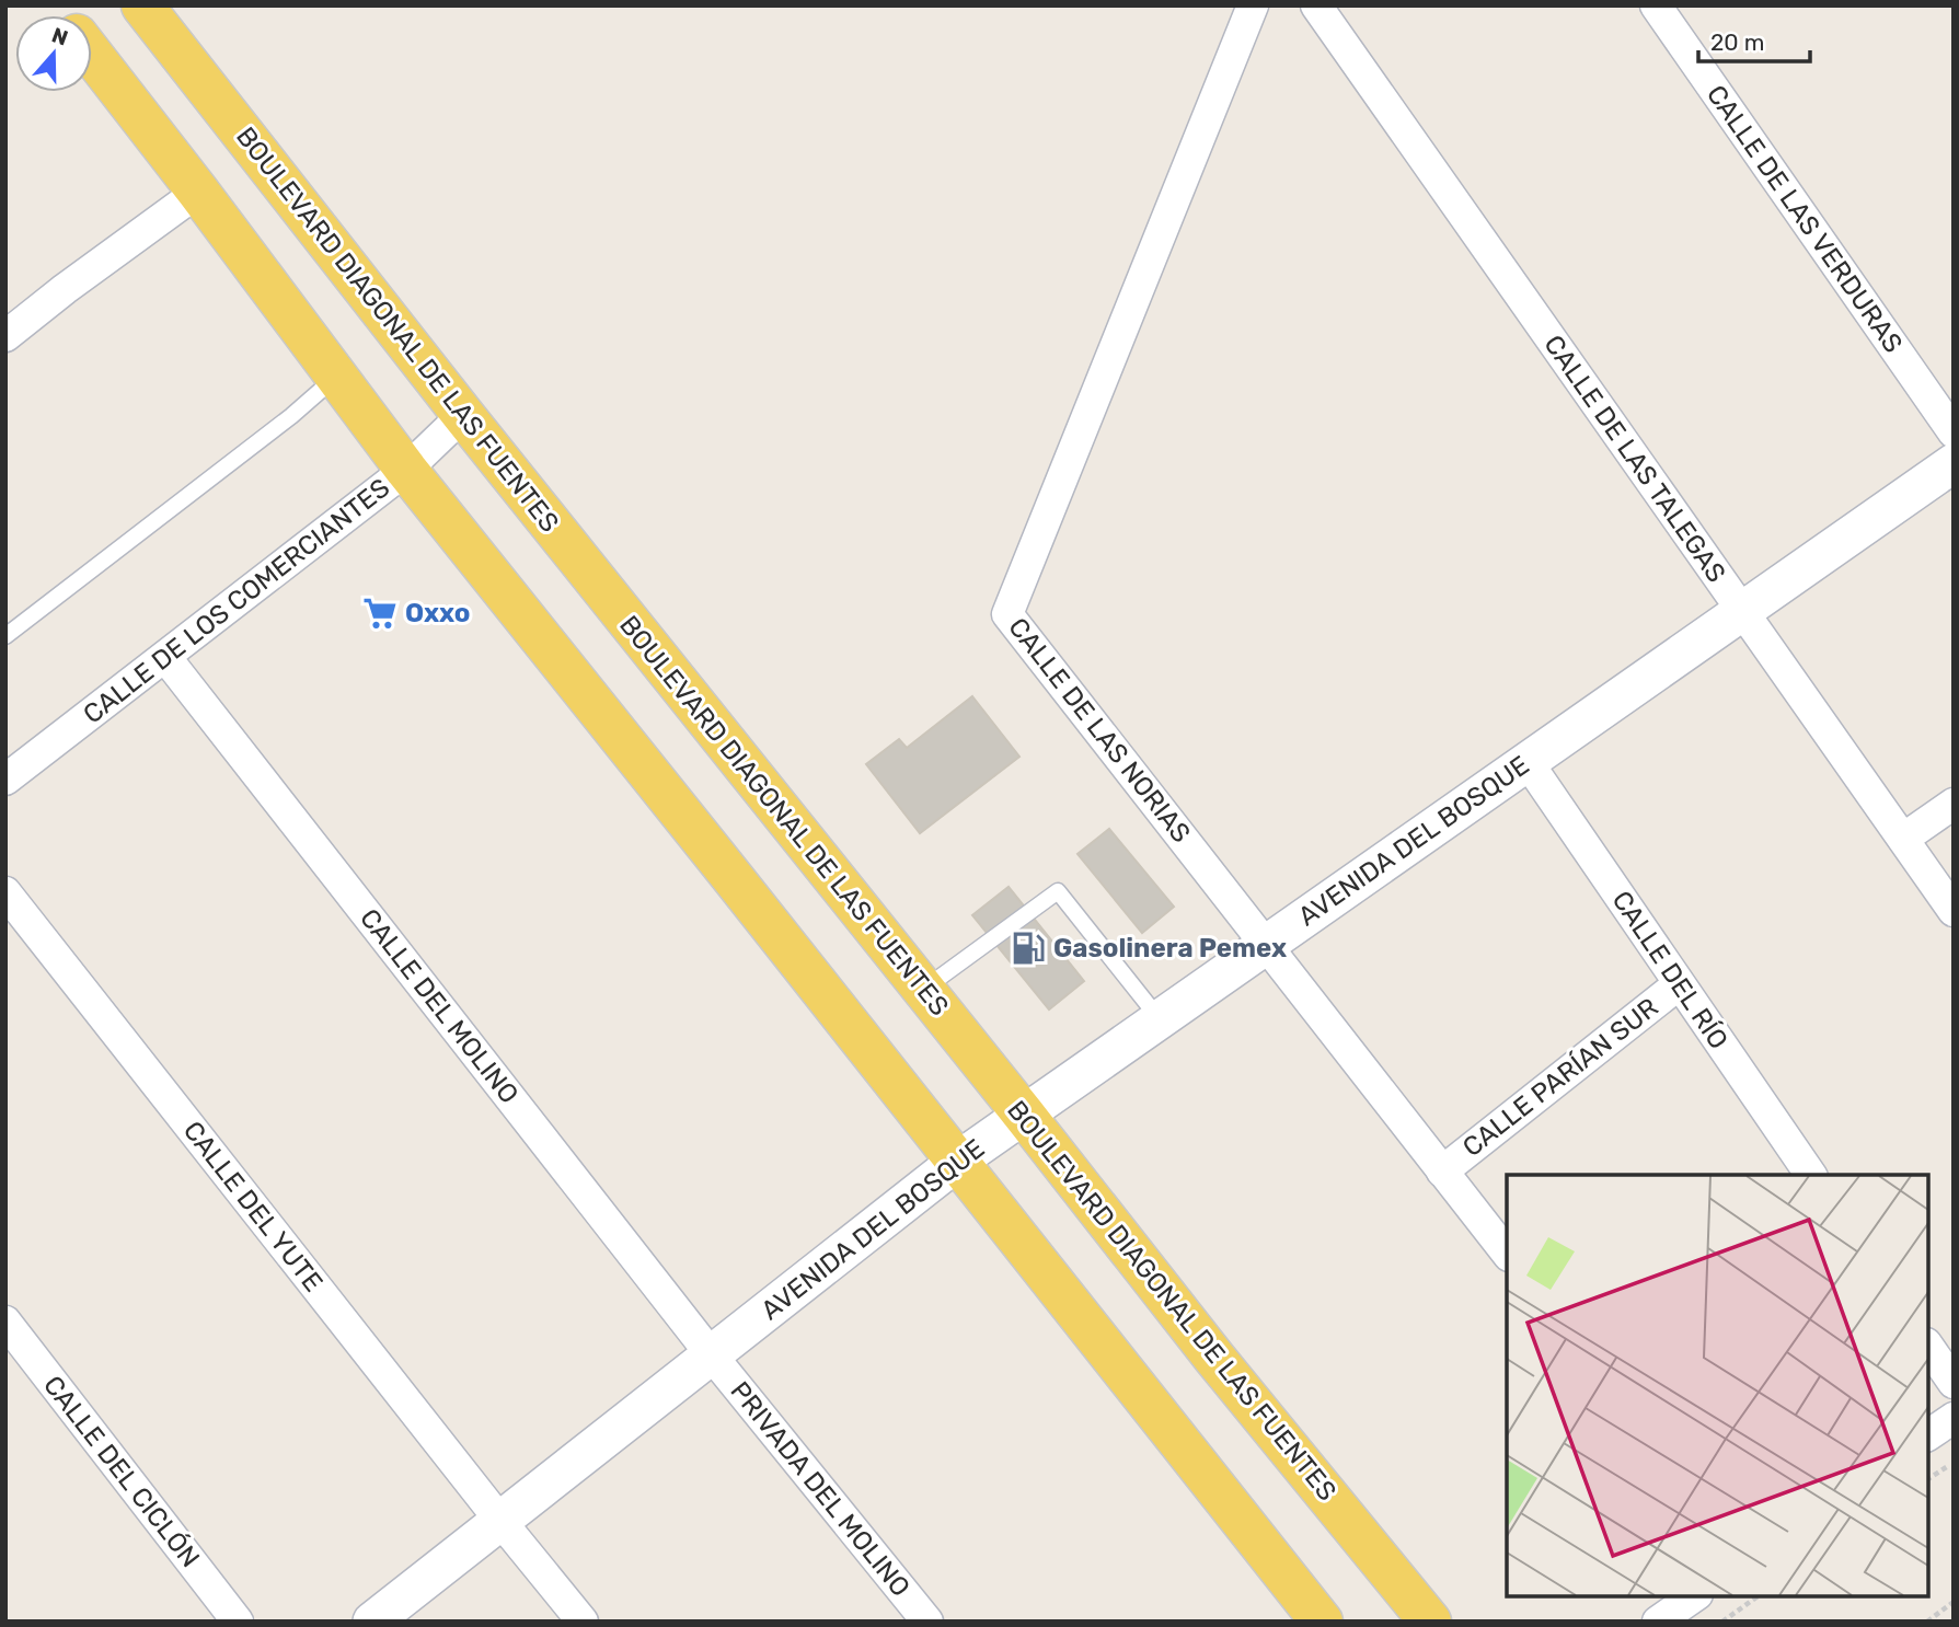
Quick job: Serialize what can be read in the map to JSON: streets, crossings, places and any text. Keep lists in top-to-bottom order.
{
  "streets": {
    "main road": ["BOULEVARD DIAGONAL DE LAS FUENTES"],
    "street": [
      "CALLE DE LAS VERDURAS",
      "CALLE DE LAS TALEGAS",
      "CALLE DE LOS COMERCIANTES",
      "CALLE DE LAS NORIAS",
      "AVENIDA DEL BOSQUE",
      "CALLE DEL RÍO",
      "CALLE DEL MOLINO",
      "CALLE PARÍAN SUR",
      "CALLE DEL YUTE",
      "CALLE DEL CICLÓN",
      "PRIVADA DEL MOLINO"
    ]
  },
  "crossings": [
    ["BOULEVARD DIAGONAL DE LAS FUENTES", "CALLE DE LOS COMERCIANTES"],
    ["BOULEVARD DIAGONAL DE LAS FUENTES", "AVENIDA DEL BOSQUE"],
    ["CALLE DE LAS TALEGAS", "AVENIDA DEL BOSQUE"],
    ["CALLE DE LOS COMERCIANTES", "CALLE DEL MOLINO"],
    ["CALLE DE LAS NORIAS", "AVENIDA DEL BOSQUE"],
    ["CALLE DE LAS NORIAS", "CALLE PARÍAN SUR"],
    ["AVENIDA DEL BOSQUE", "CALLE DEL RÍO"],
    ["AVENIDA DEL BOSQUE", "CALLE DEL MOLINO"],
    ["AVENIDA DEL BOSQUE", "CALLE DEL YUTE"],
    ["AVENIDA DEL BOSQUE", "PRIVADA DEL MOLINO"],
    ["CALLE DEL RÍO", "CALLE PARÍAN SUR"],
    ["CALLE DEL MOLINO", "PRIVADA DEL MOLINO"]
  ],
  "places": {
    "supermarket": ["Oxxo"],
    "fuel station": ["Gasolinera Pemex"]
  },
  "scale_bar": "20 m",
  "north": "top"
}
